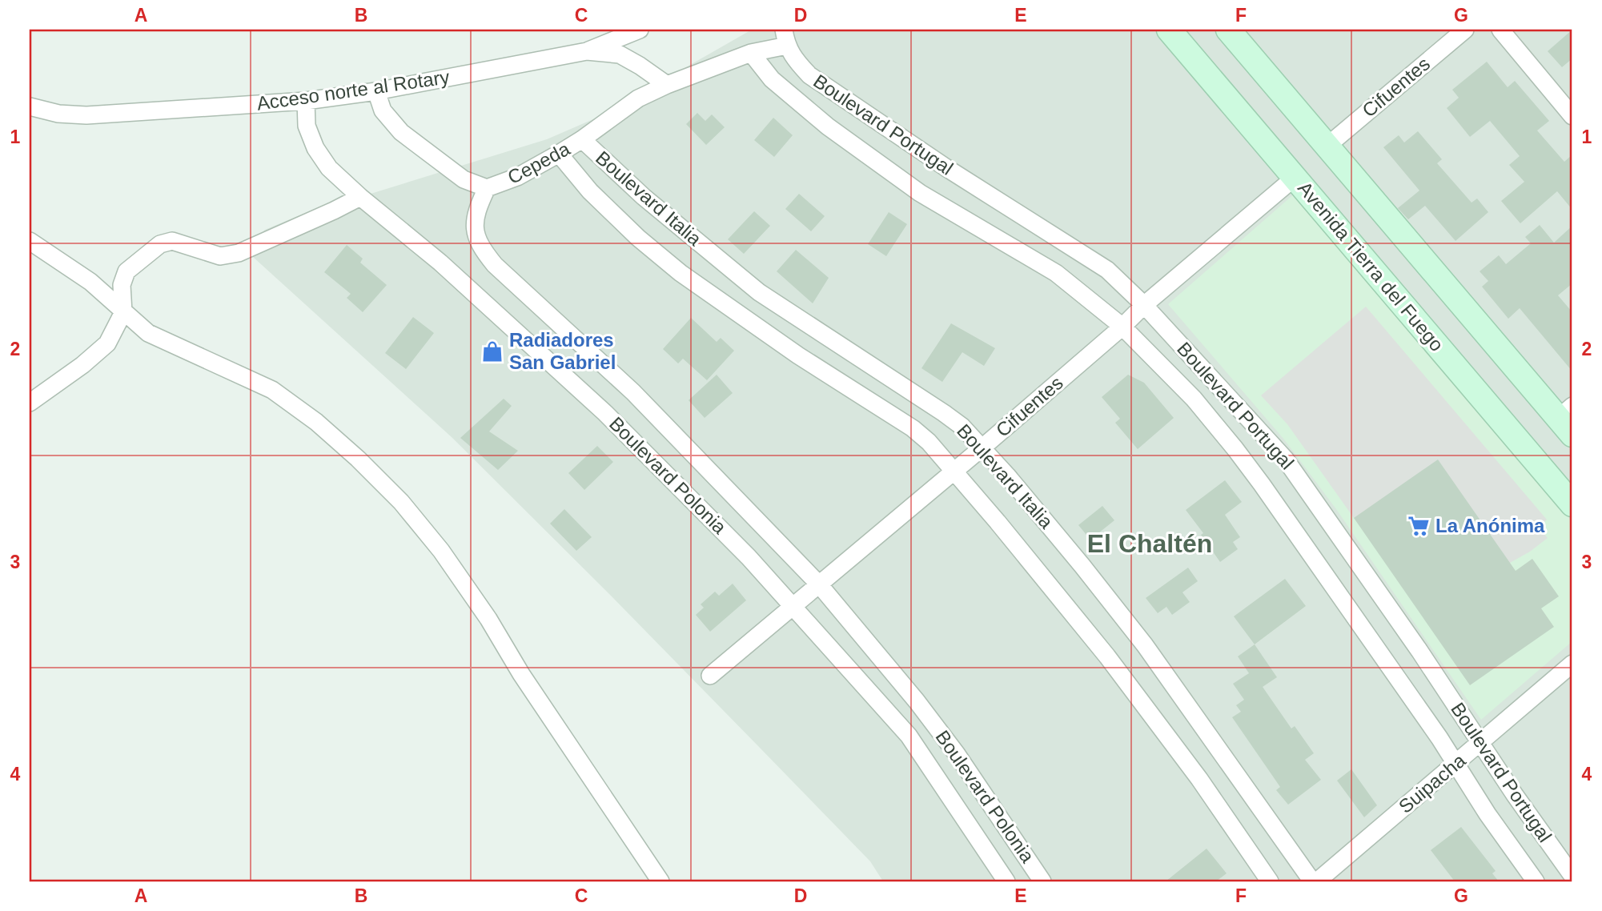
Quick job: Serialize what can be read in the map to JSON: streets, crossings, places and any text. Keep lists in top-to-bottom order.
{
  "streets": {
    "street": [
      "Cifuentes",
      "Acceso norte al Rotary",
      "Boulevard Portugal",
      "Cepeda",
      "Boulevard Italia",
      "Avenida Tierra del Fuego",
      "Boulevard Polonia",
      "Suipacha"
    ]
  },
  "crossings": [
    ["Cifuentes", "Boulevard Portugal"],
    ["Cifuentes", "Boulevard Italia"],
    ["Cifuentes", "Avenida Tierra del Fuego"],
    ["Cifuentes", "Boulevard Polonia"],
    ["Acceso norte al Rotary", "Cepeda"],
    ["Acceso norte al Rotary", "Boulevard Polonia"],
    ["Boulevard Portugal", "Cepeda"],
    ["Boulevard Portugal", "Suipacha"],
    ["Cepeda", "Boulevard Italia"],
    ["Cepeda", "Boulevard Polonia"]
  ],
  "districts": ["El Chaltén"],
  "places": {
    "shop": ["Radiadores San Gabriel"],
    "supermarket": ["La Anónima"]
  },
  "grid": {
    "columns": [
      "A",
      "B",
      "C",
      "D",
      "E",
      "F",
      "G"
    ],
    "rows": [
      "1",
      "2",
      "3",
      "4"
    ]
  }
}
